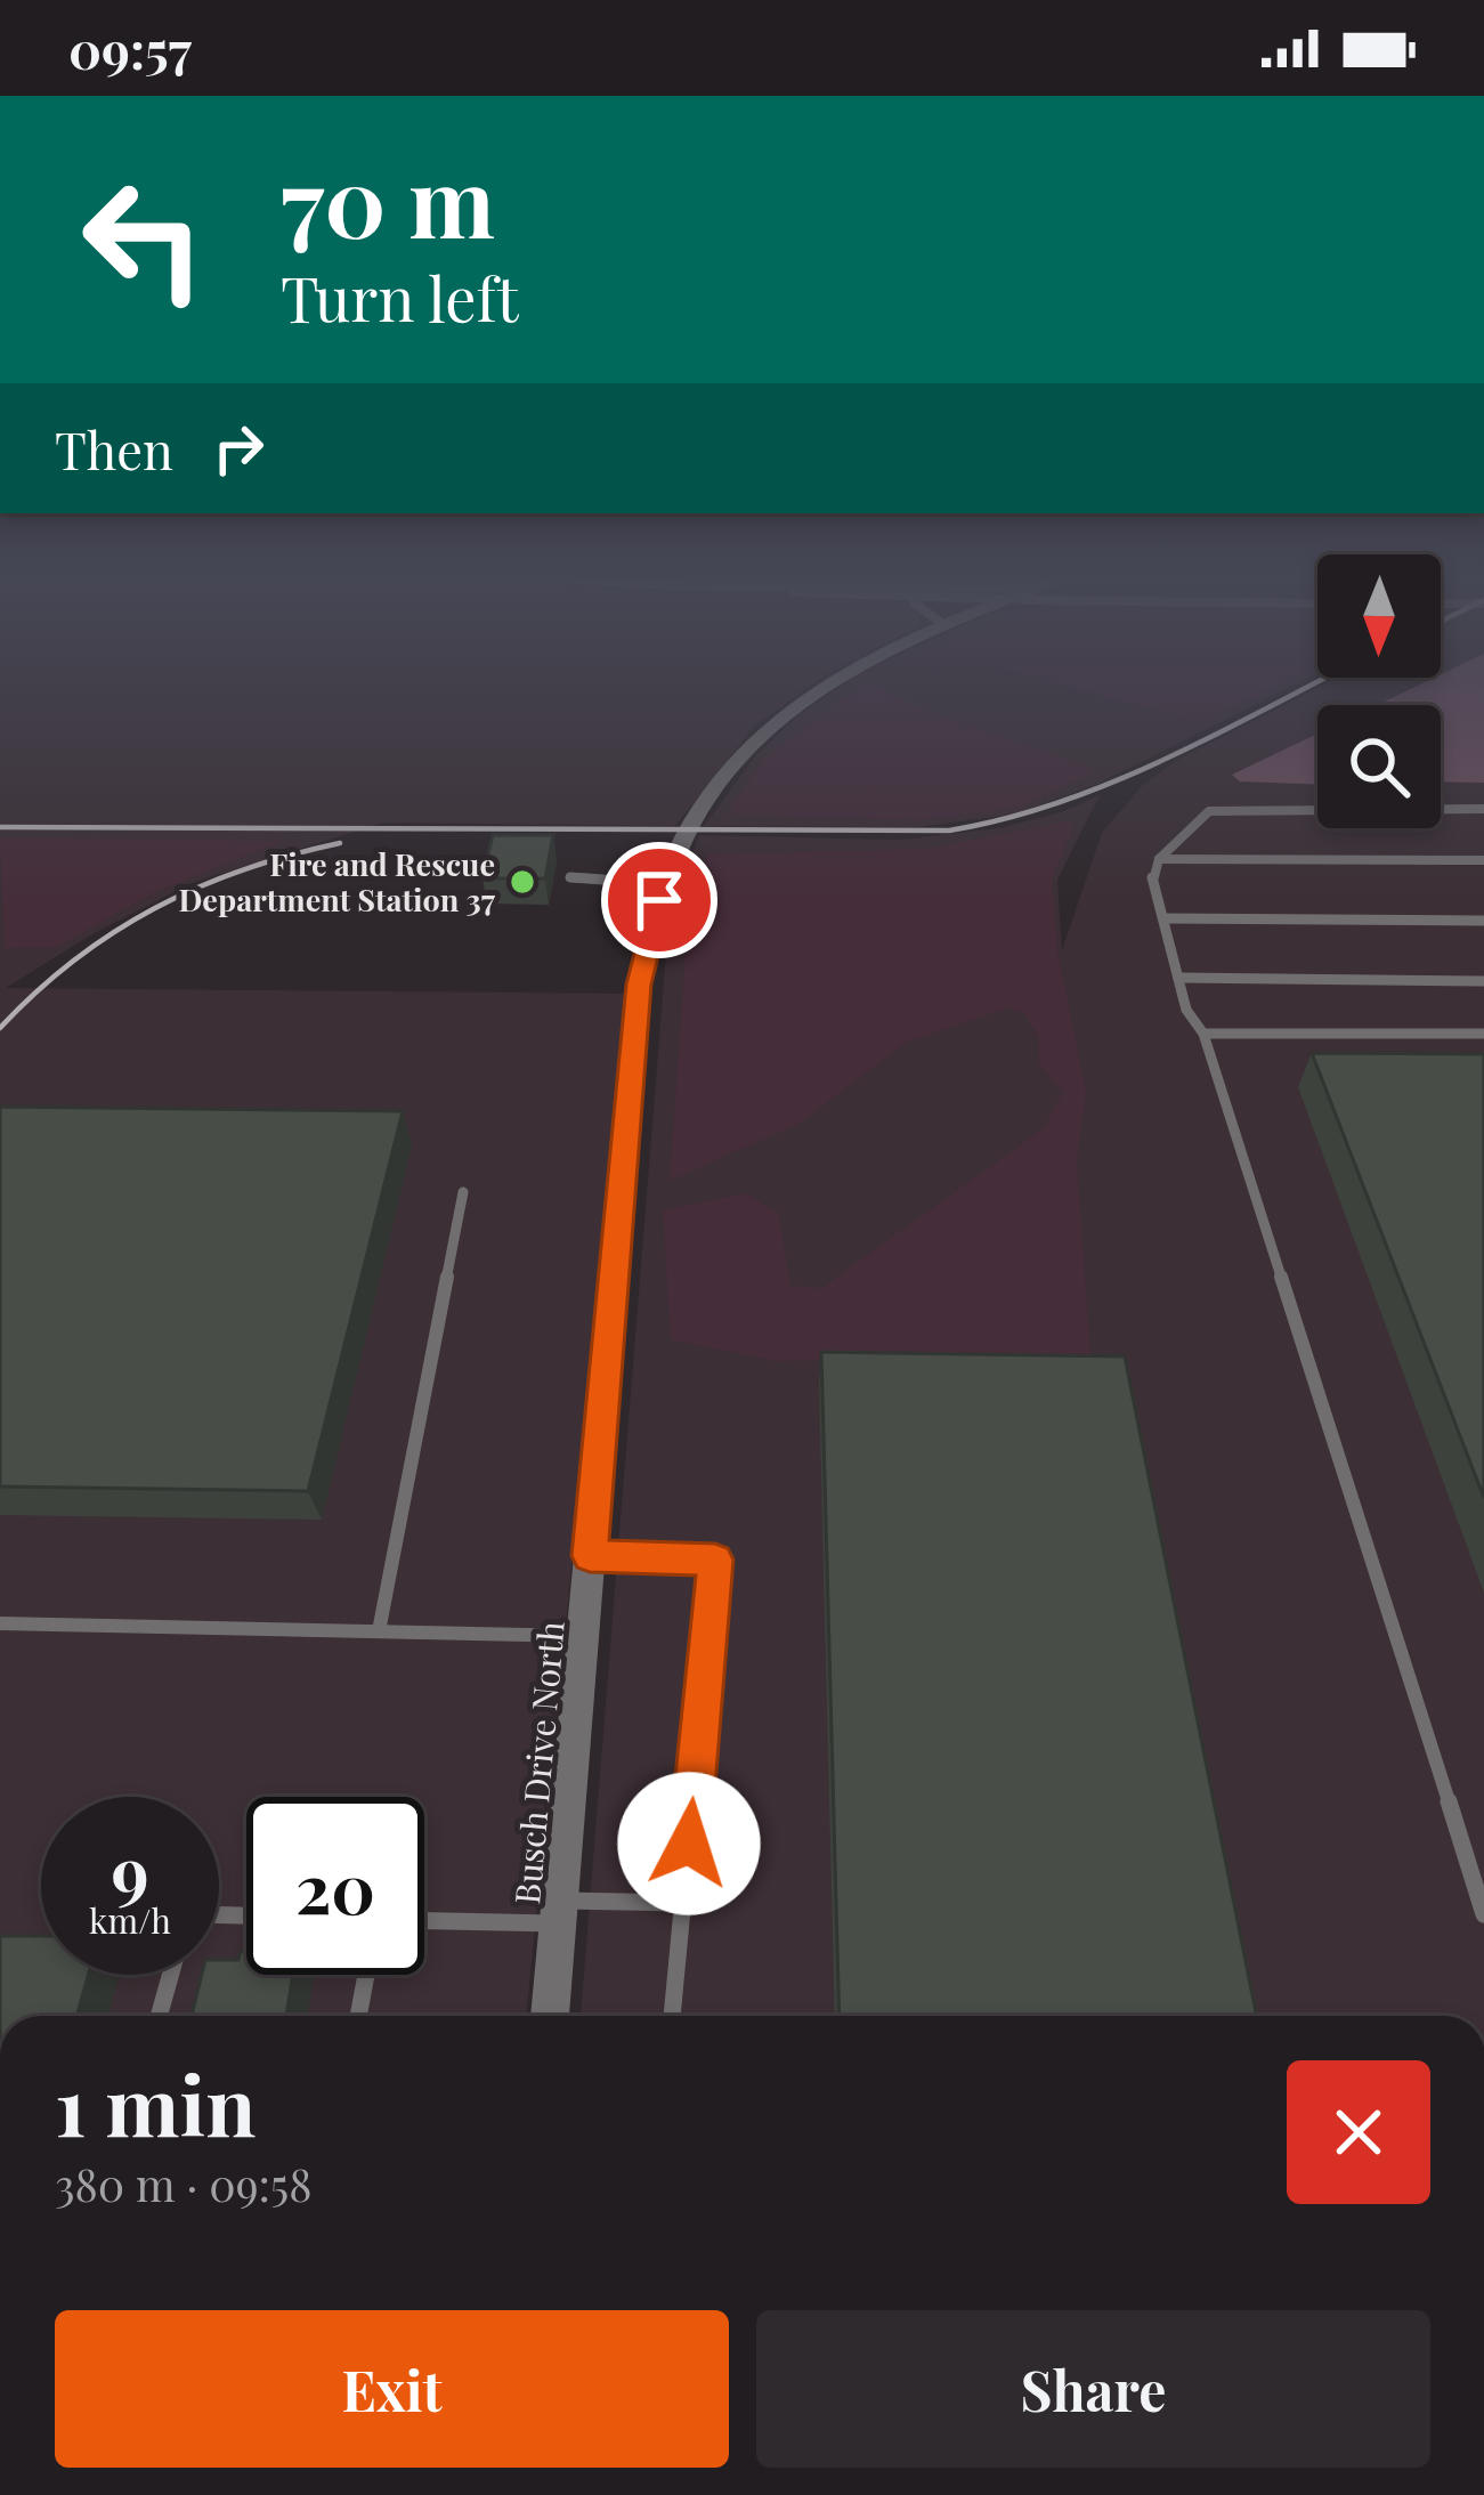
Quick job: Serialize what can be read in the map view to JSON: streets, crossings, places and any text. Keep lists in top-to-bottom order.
{
  "streets": {
    "street": ["Busch Drive North"]
  },
  "places": ["Fire and Rescue Department Station 37"],
  "north": "bottom",
  "page": {
    "status": "09:57",
    "turn": ["70 m", "Turn left"],
    "then": "Then",
    "speed": "9 km/h",
    "limit": "20",
    "heading": ["1 min", "380 m · 09:58"],
    "buttons": ["Exit", "Share"]
  }
}
